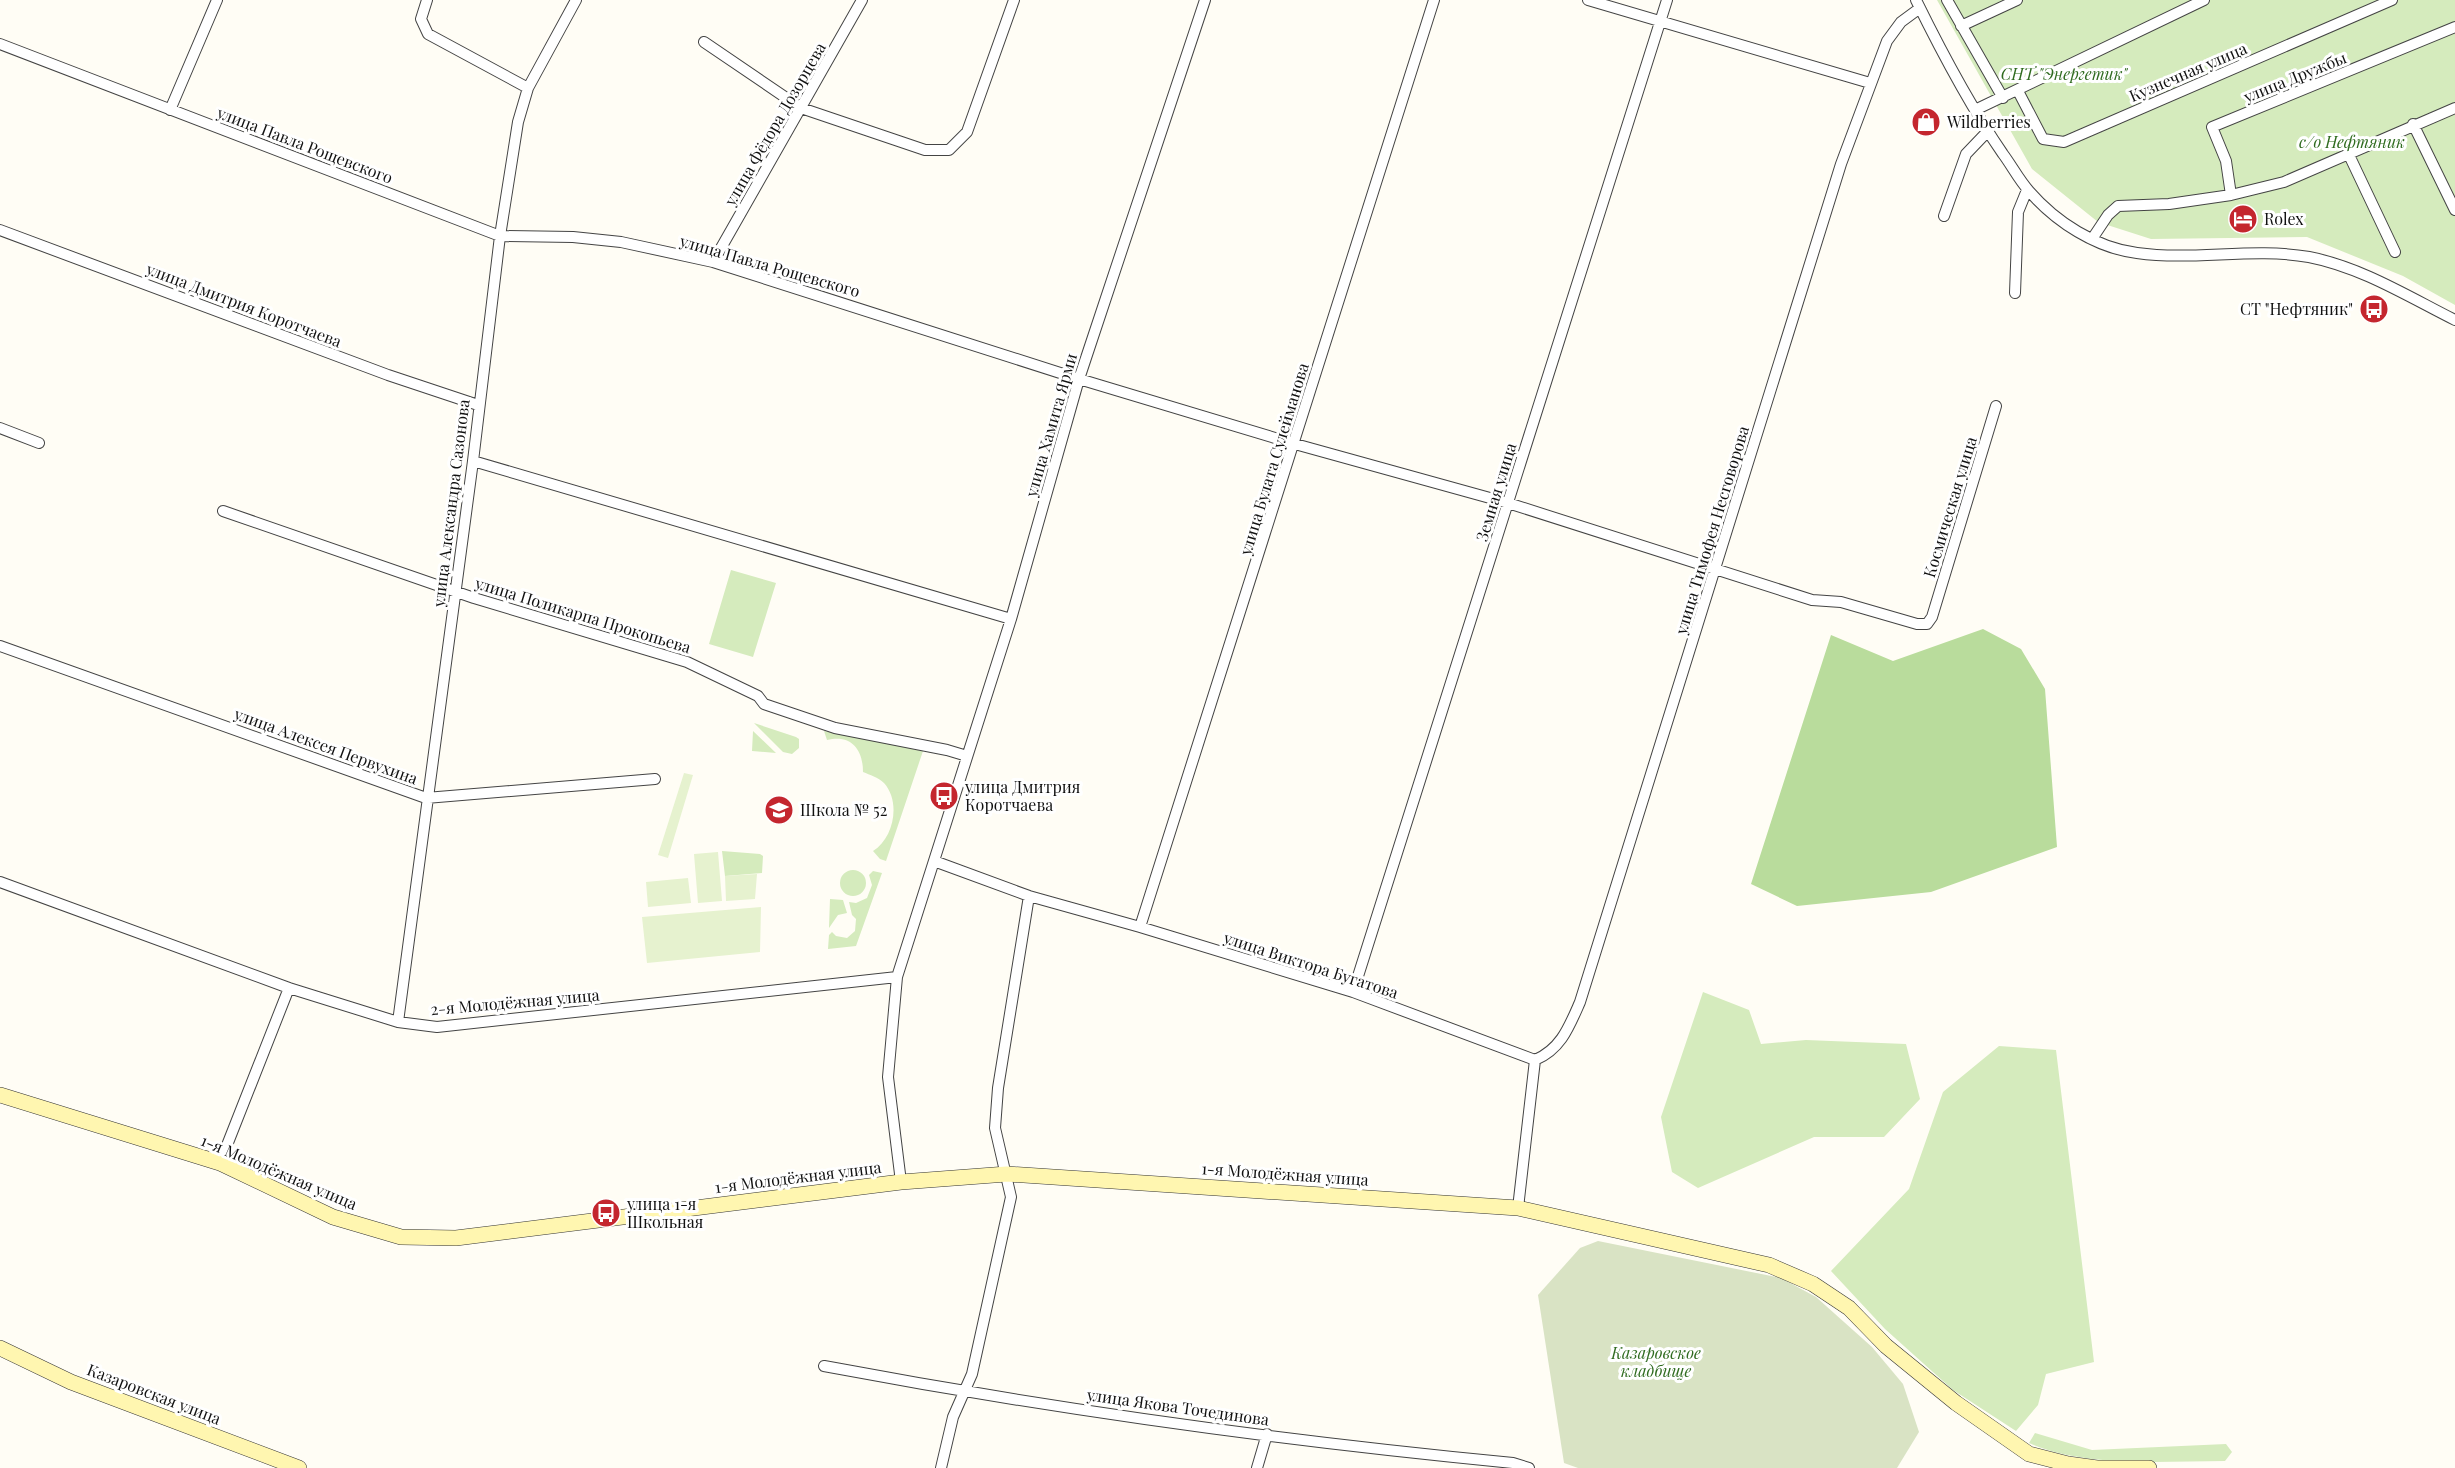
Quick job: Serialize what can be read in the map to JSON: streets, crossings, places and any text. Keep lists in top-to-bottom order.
{
  "streets": {
    "street": [
      "Кузнечная улица",
      "улица Дружбы",
      "улица Фёдора Дозорцева",
      "улица Павла Рощевского",
      "улица Дмитрия Коротчаева",
      "улица Хамита Ярми",
      "улица Булата Сулейманова",
      "Земная улица",
      "улица Александра Сазонова",
      "Космическая улица",
      "улица Тимофея Несговорова",
      "улица Поликарпа Прокопьева",
      "улица Алексея Первухина",
      "улица Виктора Бугатова",
      "2-я Молодёжная улица",
      "1-я Молодёжная улица",
      "Казаровская улица",
      "улица Якова Точединова"
    ]
  },
  "crossings": [
    ["улица Фёдора Дозорцева", "улица Павла Рощевского"],
    ["улица Павла Рощевского", "улица Хамита Ярми"],
    ["улица Павла Рощевского", "улица Булата Сулейманова"],
    ["улица Павла Рощевского", "Земная улица"],
    ["улица Павла Рощевского", "улица Александра Сазонова"],
    ["улица Павла Рощевского", "Космическая улица"],
    ["улица Павла Рощевского", "улица Тимофея Несговорова"],
    ["улица Дмитрия Коротчаева", "улица Александра Сазонова"],
    ["улица Хамита Ярми", "улица Поликарпа Прокопьева"],
    ["улица Хамита Ярми", "улица Виктора Бугатова"],
    ["улица Булата Сулейманова", "улица Виктора Бугатова"],
    ["Земная улица", "улица Виктора Бугатова"],
    ["улица Александра Сазонова", "улица Поликарпа Прокопьева"],
    ["улица Александра Сазонова", "улица Алексея Первухина"],
    ["улица Александра Сазонова", "2-я Молодёжная улица"],
    ["улица Тимофея Несговорова", "улица Виктора Бугатова"]
  ],
  "parks": ["СНТ \"Энергетик\"", "с/о Нефтяник", "Казаровское кладбище"],
  "places": {
    "shop": ["Wildberries"],
    "hotel": ["Rolex"],
    "bus stop": ["СТ \"Нефтяник\"", "улица Дмитрия Коротчаева", "улица 1-я Школьная"],
    "school or university": ["Школа № 52"]
  }
}
